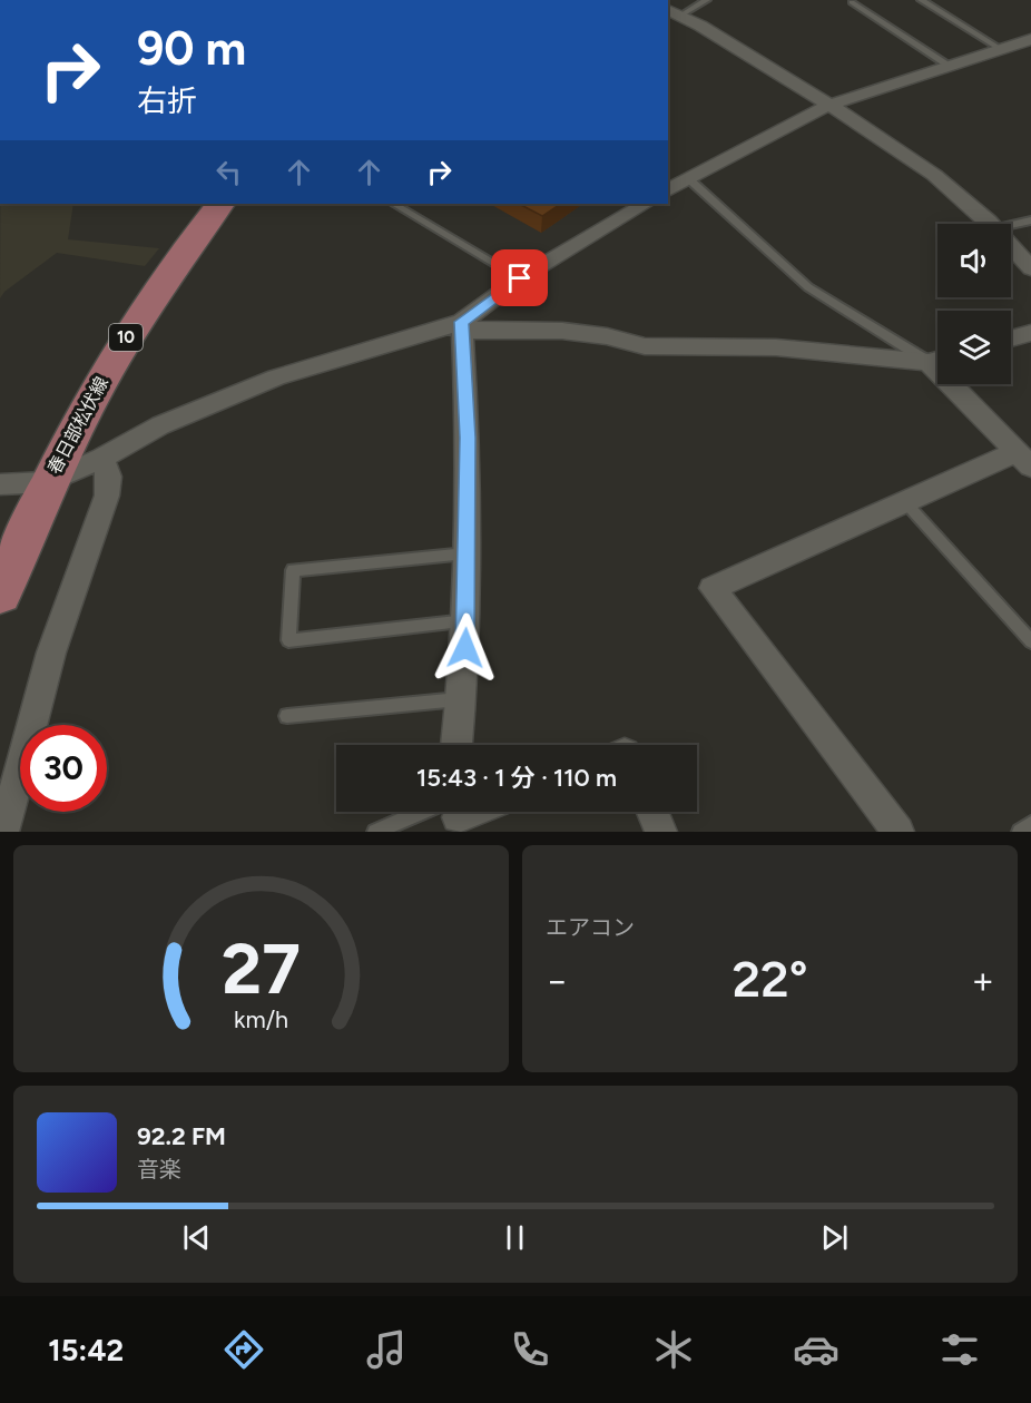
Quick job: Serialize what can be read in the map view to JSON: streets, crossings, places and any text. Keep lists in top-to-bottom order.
{
  "streets": {
    "main road": ["10", "春日部松伏線"]
  },
  "page": {
    "turn": ["90 m", "右折"],
    "limit": "30",
    "trip": "15:43 · 1 分 · 110 m",
    "tile": "エアコン",
    "heat": ["−", "22°", "+"],
    "song": ["92.2 FM", "音楽"],
    "tabs": "15:42",
    "gauge": ["27", "km/h"]
  }
}
